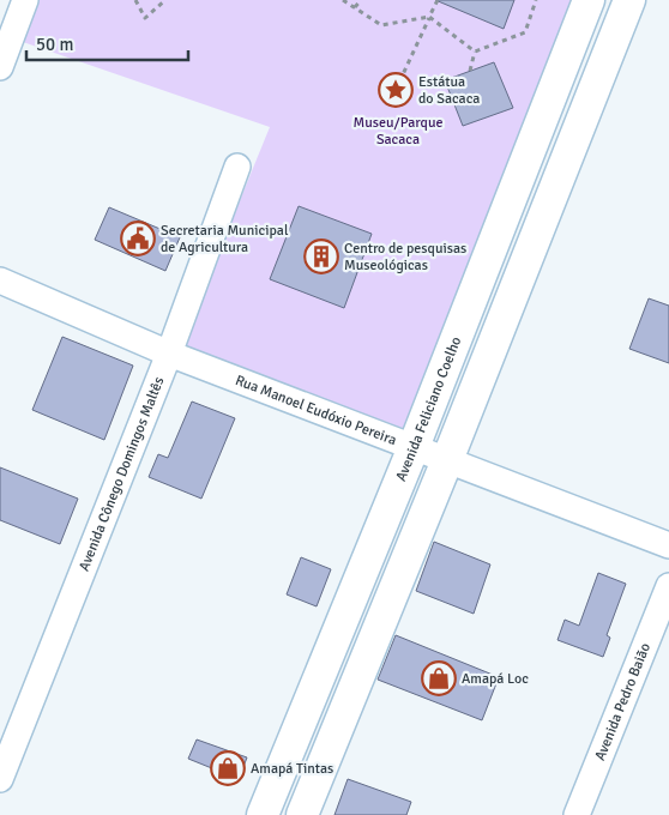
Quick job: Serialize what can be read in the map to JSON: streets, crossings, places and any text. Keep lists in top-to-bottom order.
{
  "streets": {
    "street": [
      "Avenida Feliciano Coelho",
      "Rua Manoel Eudóxio Pereira",
      "Avenida Cônego Domingos Maltês",
      "Avenida Pedro Baião"
    ]
  },
  "crossings": [
    ["Avenida Feliciano Coelho", "Rua Manoel Eudóxio Pereira"],
    ["Rua Manoel Eudóxio Pereira", "Avenida Cônego Domingos Maltês"]
  ],
  "parks": ["Museu/Parque Sacaca"],
  "places": {
    "place": ["Estátua do Sacaca"],
    "public building": ["Secretaria Municipal de Agricultura"],
    "building": ["Centro de pesquisas Museológicas"],
    "shop": ["Amapá Loc", "Amapá Tintas"]
  },
  "scale_bar": "50 m"
}
